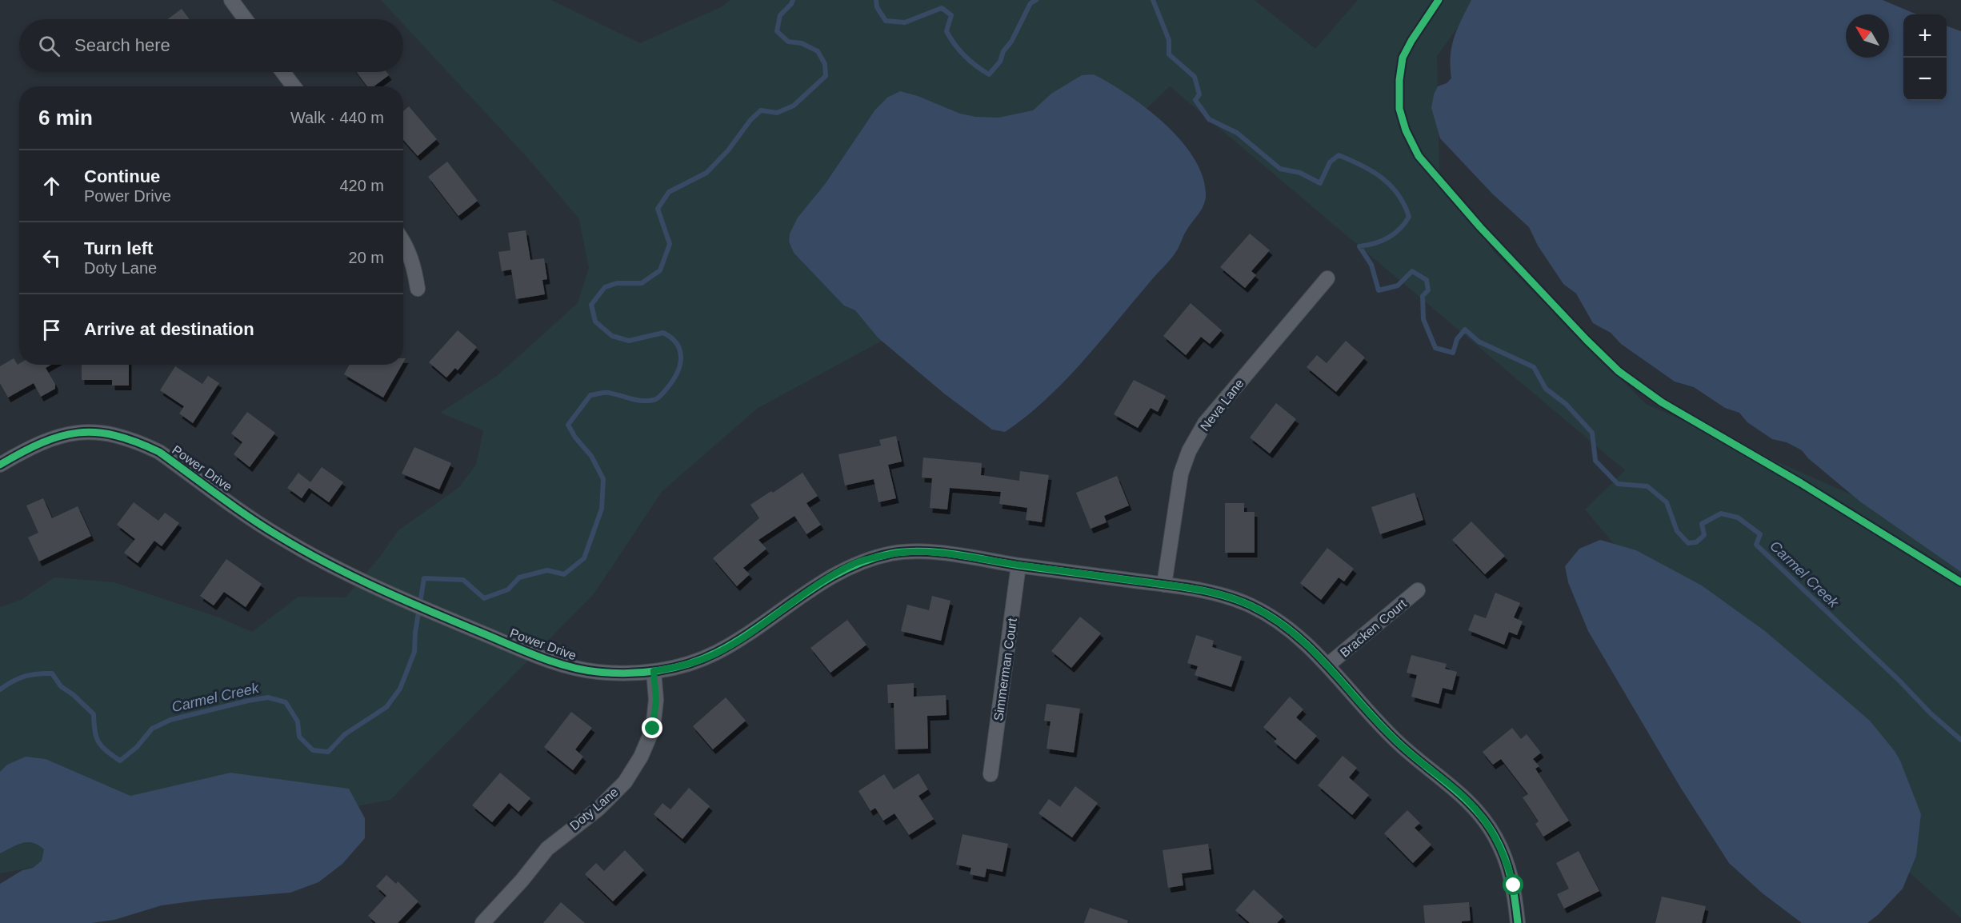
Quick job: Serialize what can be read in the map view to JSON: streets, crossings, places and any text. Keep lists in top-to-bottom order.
{
  "streets": {
    "street": [
      "Neva Lane",
      "Power Drive",
      "Bracken Court",
      "Simmerman Court",
      "Doty Lane"
    ]
  },
  "crossings": [
    ["Neva Lane", "Power Drive"],
    ["Power Drive", "Bracken Court"],
    ["Power Drive", "Simmerman Court"],
    ["Power Drive", "Doty Lane"]
  ],
  "water": ["Carmel Creek"],
  "north": "top left",
  "page": {
    "map_buttons": ["+", "−"],
    "search": "Search here",
    "heading": ["6 min", "Walk · 440 m"],
    "list": [
      ["Continue", "Power Drive", "420 m"],
      ["Turn left", "Doty Lane", "20 m"],
      "Arrive at destination"
    ]
  }
}
